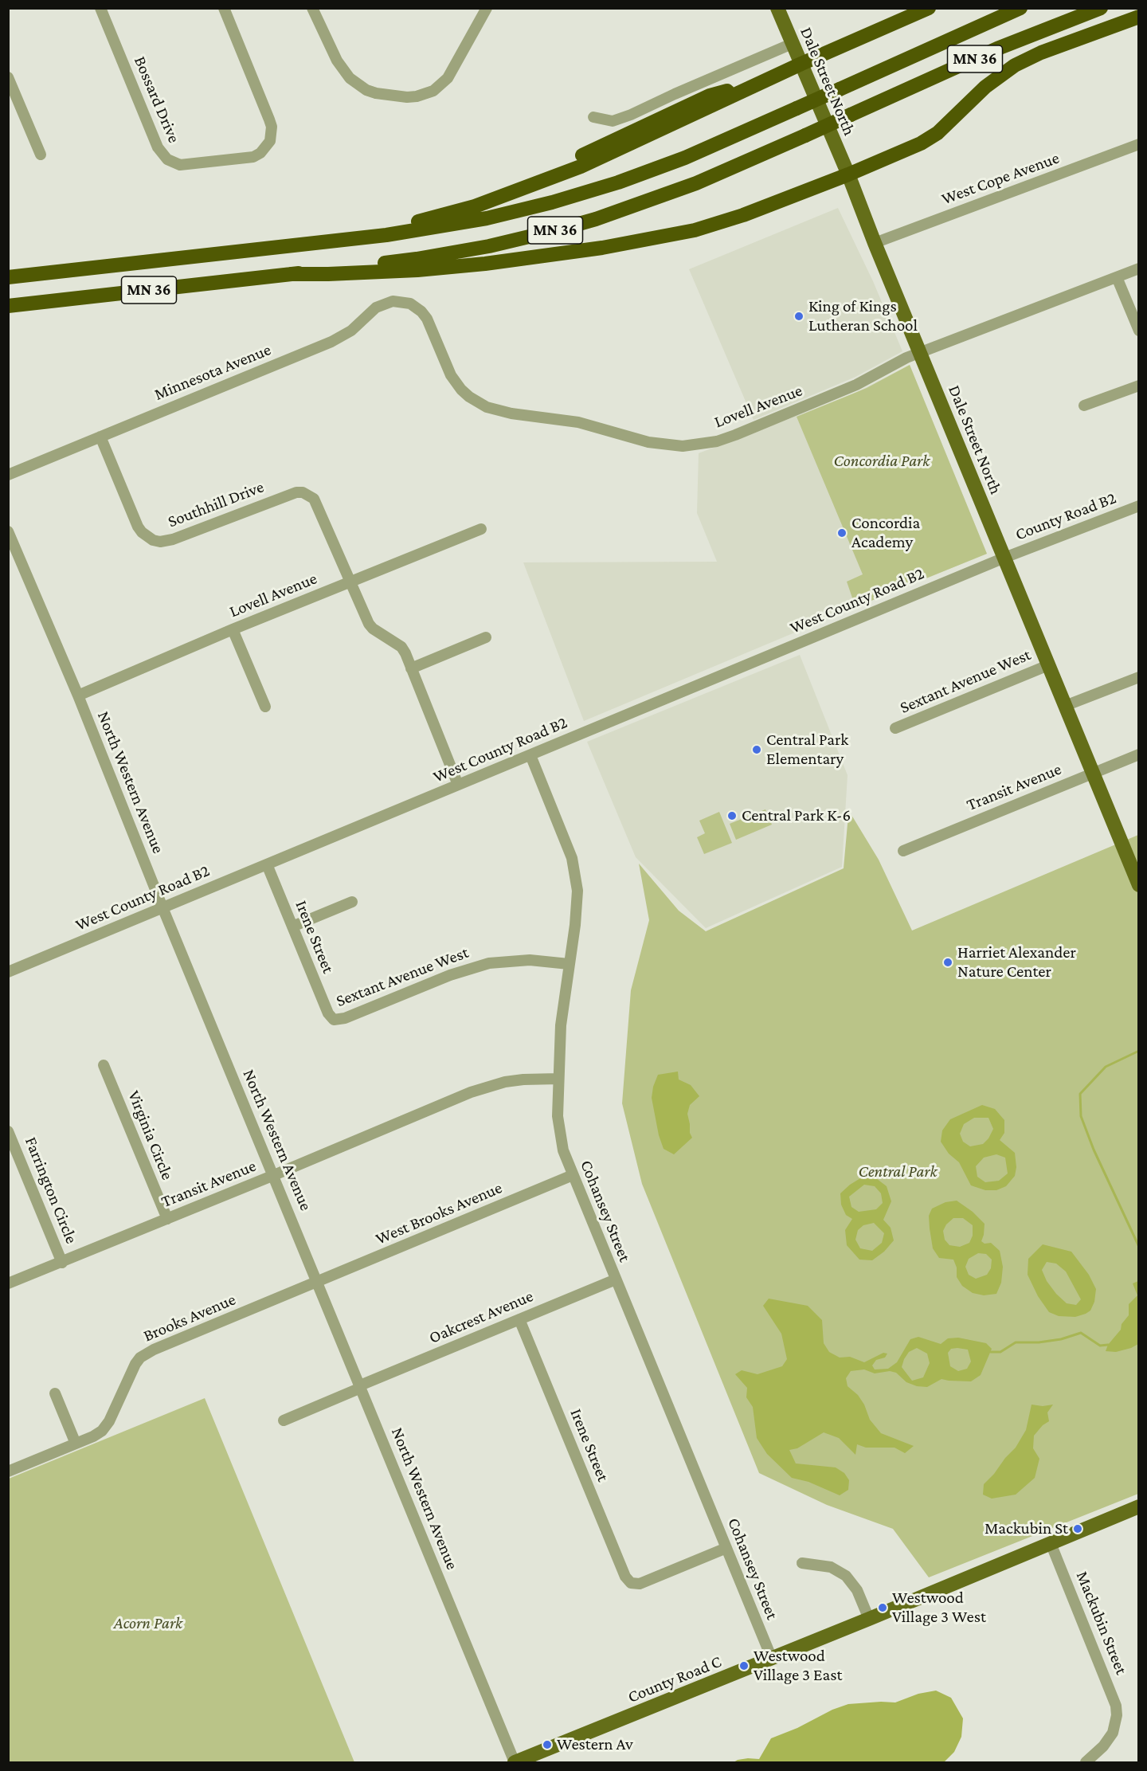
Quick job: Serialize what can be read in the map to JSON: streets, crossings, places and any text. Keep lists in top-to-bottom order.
{
  "streets": {
    "highway": ["MN 36"],
    "main road": ["Dale Street North", "County Road C"],
    "street": [
      "Bossard Drive",
      "West Cope Avenue",
      "Minnesota Avenue",
      "Lovell Avenue",
      "Southhill Drive",
      "County Road B2",
      "West County Road B2",
      "Sextant Avenue West",
      "North Western Avenue",
      "Transit Avenue",
      "Irene Street",
      "Virginia Circle",
      "Farrington Circle",
      "Cohansey Street",
      "West Brooks Avenue",
      "Oakcrest Avenue",
      "Brooks Avenue",
      "Mackubin Street"
    ]
  },
  "crossings": [
    ["Dale Street North", "West Cope Avenue"],
    ["Dale Street North", "Lovell Avenue"],
    ["Dale Street North", "County Road B2"],
    ["Dale Street North", "West County Road B2"],
    ["Dale Street North", "Sextant Avenue West"],
    ["Dale Street North", "Transit Avenue"],
    ["Minnesota Avenue", "Lovell Avenue"],
    ["Minnesota Avenue", "Southhill Drive"],
    ["Lovell Avenue", "Southhill Drive"],
    ["Lovell Avenue", "North Western Avenue"],
    ["County Road B2", "West County Road B2"],
    ["West County Road B2", "North Western Avenue"],
    ["West County Road B2", "Irene Street"],
    ["West County Road B2", "Cohansey Street"],
    ["Sextant Avenue West", "Irene Street"],
    ["Sextant Avenue West", "Cohansey Street"],
    ["North Western Avenue", "Transit Avenue"],
    ["North Western Avenue", "West Brooks Avenue"],
    ["North Western Avenue", "Oakcrest Avenue"],
    ["North Western Avenue", "Brooks Avenue"],
    ["North Western Avenue", "County Road C"],
    ["Transit Avenue", "Virginia Circle"],
    ["Transit Avenue", "Farrington Circle"],
    ["Transit Avenue", "Cohansey Street"],
    ["Irene Street", "Cohansey Street"],
    ["Irene Street", "Oakcrest Avenue"],
    ["Cohansey Street", "West Brooks Avenue"],
    ["Cohansey Street", "Oakcrest Avenue"],
    ["Cohansey Street", "County Road C"],
    ["West Brooks Avenue", "Brooks Avenue"],
    ["Mackubin Street", "County Road C"]
  ],
  "parks": ["Concordia Park", "Central Park", "Acorn Park"],
  "places": [
    "King of Kings Lutheran School",
    "Concordia Academy",
    "Central Park Elementary",
    "Central Park K-6",
    "Harriet Alexander Nature Center",
    "Mackubin St",
    "Westwood Village 3 West",
    "Westwood Village 3 East",
    "Western Av"
  ]
}
